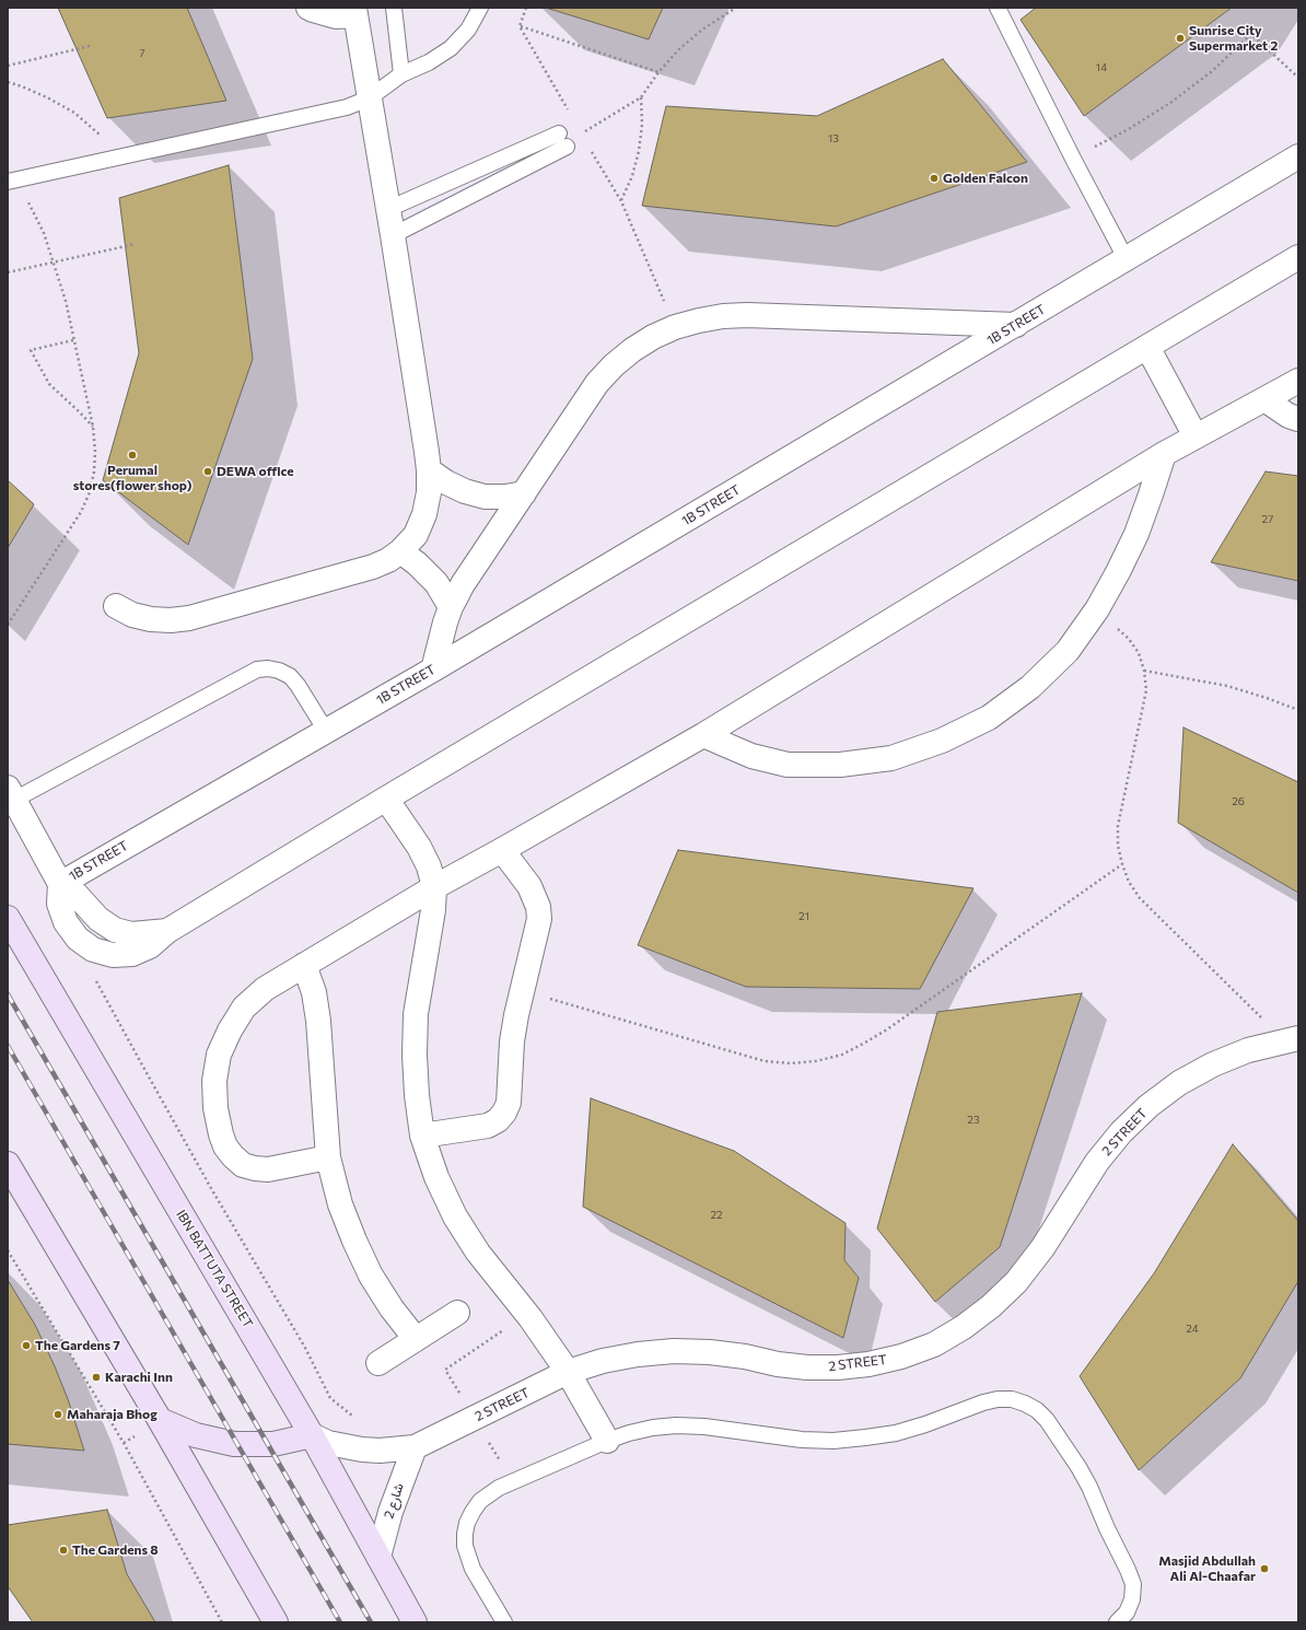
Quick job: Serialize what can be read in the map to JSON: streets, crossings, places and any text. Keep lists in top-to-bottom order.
{
  "streets": {
    "main road": ["IBN BATTUTA STREET"],
    "street": ["1B STREET", "2 STREET", "شارع 2"]
  },
  "crossings": [
    ["2 STREET", "IBN BATTUTA STREET"],
    ["2 STREET", "شارع 2"],
    ["IBN BATTUTA STREET", "شارع 2"]
  ],
  "places": [
    "Sunrise City Supermarket 2",
    "Golden Falcon",
    "Perumal stores(flower shop)",
    "DEWA office",
    "The Gardens 7",
    "Karachi Inn",
    "Maharaja Bhog",
    "The Gardens 8",
    "Masjid Abdullah Ali Al-Chaafar"
  ],
  "house_numbers": [
    "7",
    "14",
    "13",
    "27",
    "26",
    "21",
    "23",
    "22",
    "24"
  ]
}
